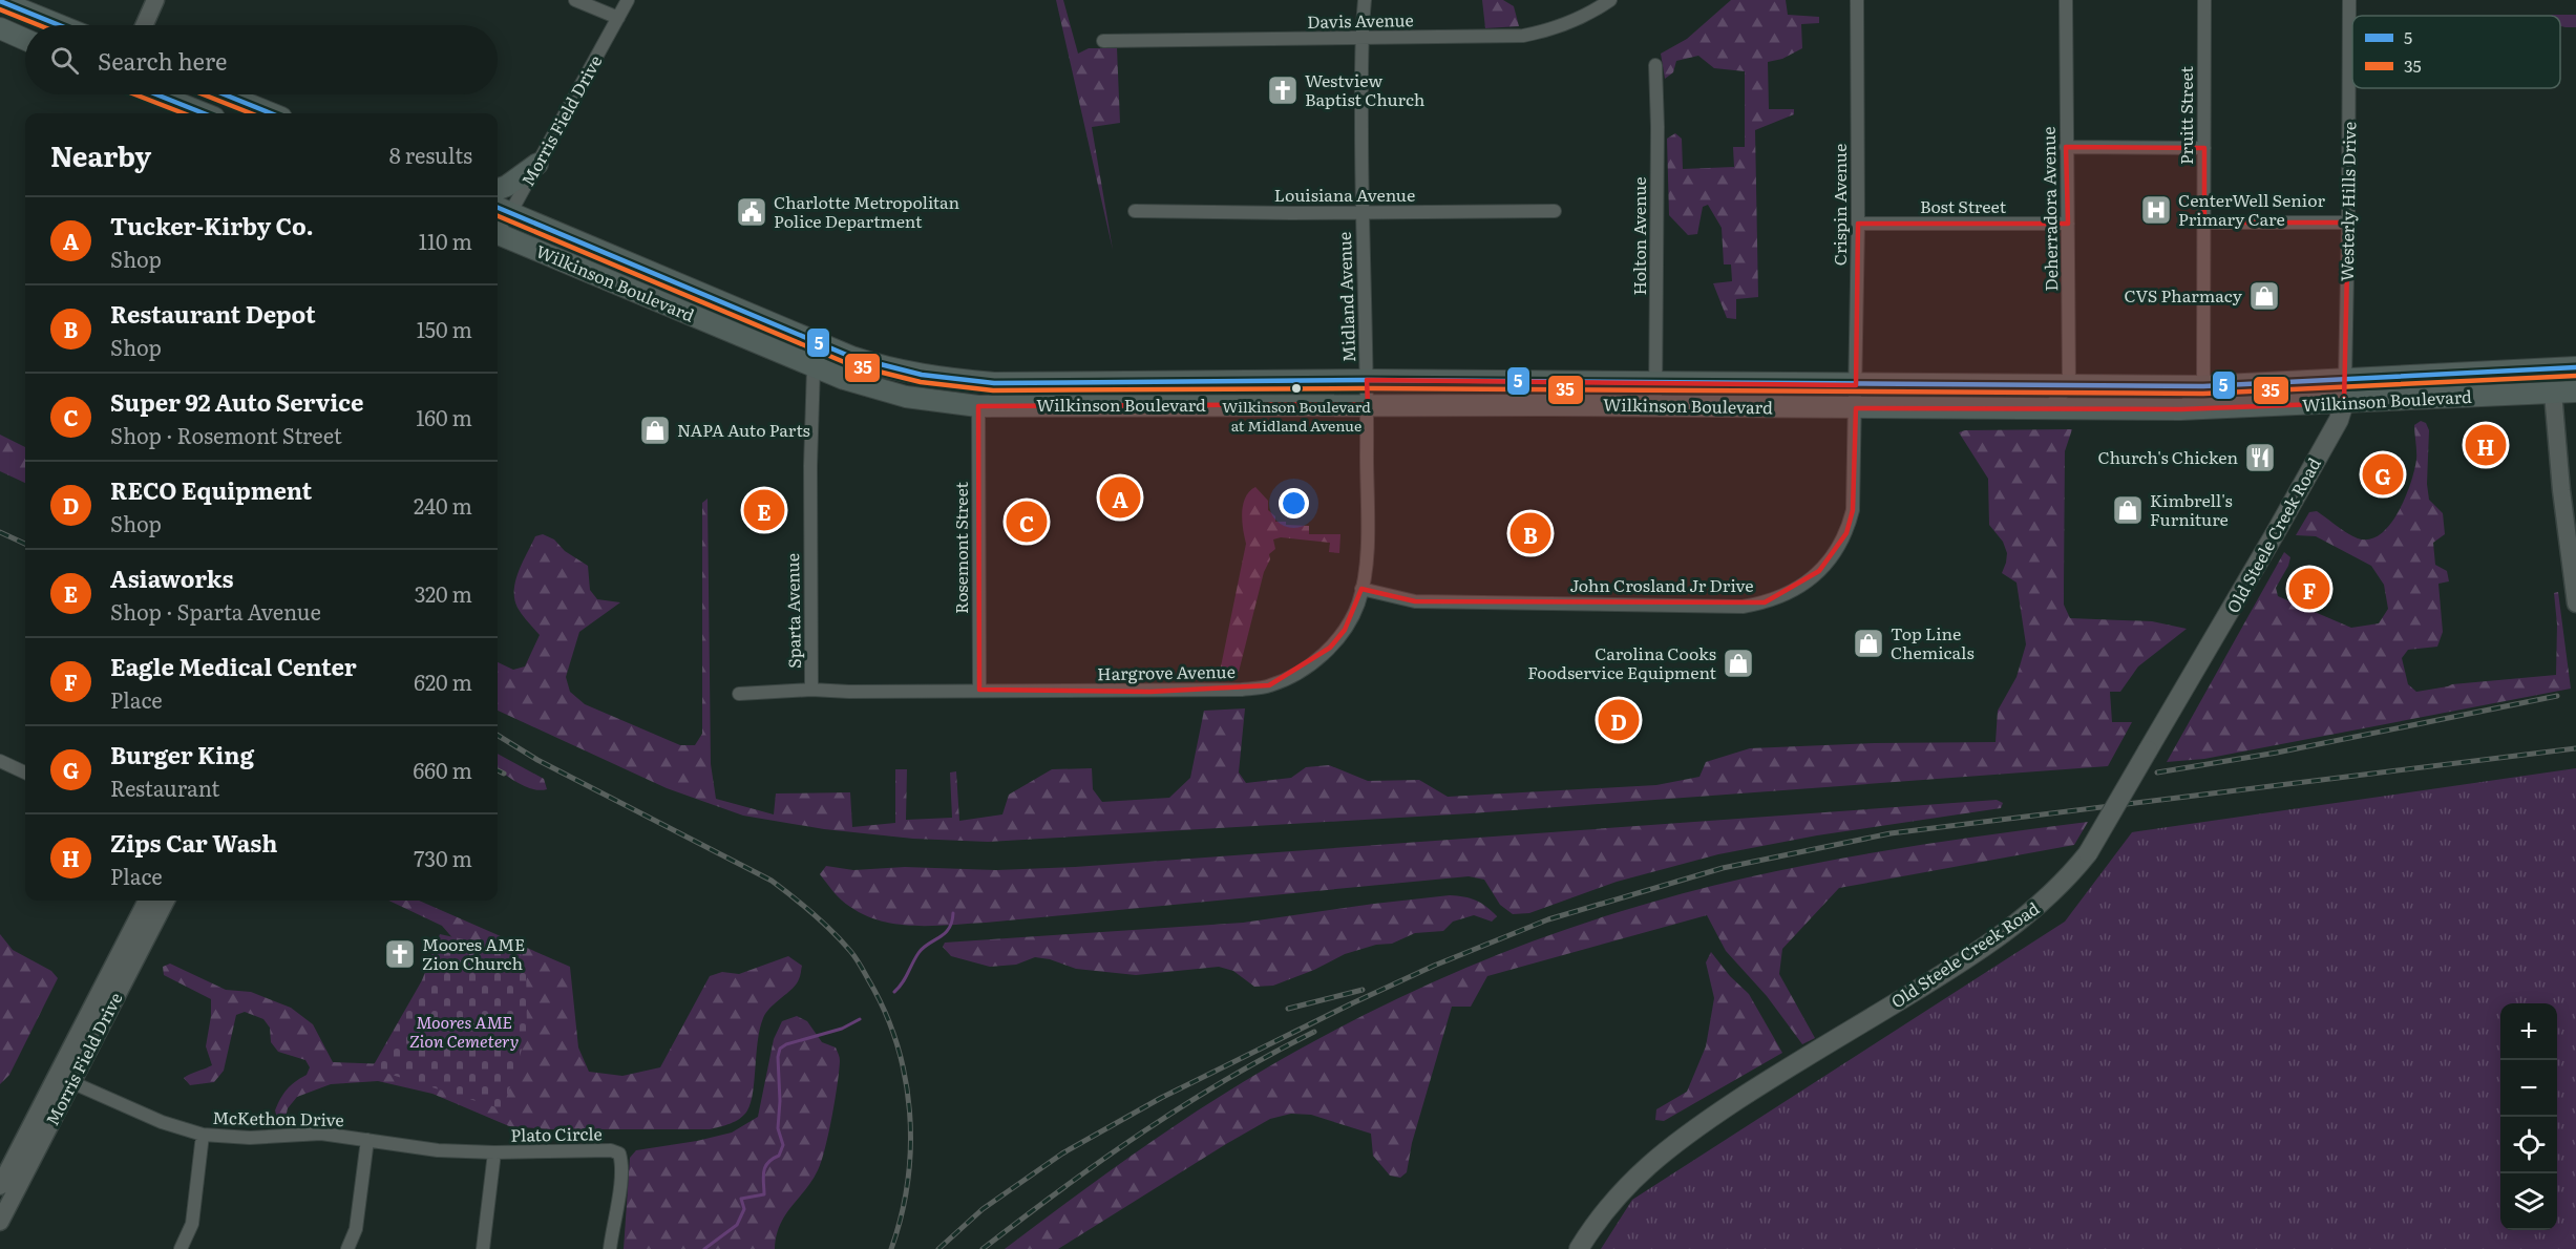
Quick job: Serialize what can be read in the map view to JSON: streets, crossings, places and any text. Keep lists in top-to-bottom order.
{
  "streets": {
    "main road": ["Westerly Hills Drive", "Wilkinson Boulevard", "Old Steele Creek Road"],
    "street": [
      "Davis Avenue",
      "Pruitt Street",
      "Morris Field Drive",
      "Louisiana Avenue",
      "Crispin Avenue",
      "Bost Street",
      "Deherradora Avenue",
      "Holton Avenue",
      "Midland Avenue",
      "Rosemont Street",
      "John Crosland Jr Drive",
      "Sparta Avenue",
      "Hargrove Avenue",
      "McKethon Drive",
      "Plato Circle"
    ]
  },
  "crossings": [
    ["Davis Avenue", "Midland Avenue"],
    ["Pruitt Street", "Wilkinson Boulevard"],
    ["Morris Field Drive", "Wilkinson Boulevard"],
    ["Morris Field Drive", "McKethon Drive"],
    ["Louisiana Avenue", "Midland Avenue"],
    ["Westerly Hills Drive", "Wilkinson Boulevard"],
    ["Westerly Hills Drive", "Old Steele Creek Road"],
    ["Crispin Avenue", "Bost Street"],
    ["Crispin Avenue", "Wilkinson Boulevard"],
    ["Crispin Avenue", "John Crosland Jr Drive"],
    ["Bost Street", "Deherradora Avenue"],
    ["Deherradora Avenue", "Wilkinson Boulevard"],
    ["Holton Avenue", "Wilkinson Boulevard"],
    ["Wilkinson Boulevard", "Midland Avenue"],
    ["Wilkinson Boulevard", "Old Steele Creek Road"],
    ["Wilkinson Boulevard", "Rosemont Street"],
    ["Wilkinson Boulevard", "John Crosland Jr Drive"],
    ["Wilkinson Boulevard", "Sparta Avenue"],
    ["Wilkinson Boulevard", "Hargrove Avenue"],
    ["Midland Avenue", "Hargrove Avenue"],
    ["Rosemont Street", "Hargrove Avenue"],
    ["John Crosland Jr Drive", "Hargrove Avenue"],
    ["Sparta Avenue", "Hargrove Avenue"],
    ["McKethon Drive", "Plato Circle"]
  ],
  "parks": ["Moores AME Zion Cemetery"],
  "places": {
    "church": ["Westview Baptist Church", "Moores AME Zion Church"],
    "hospital": ["CenterWell Senior Primary Care"],
    "public building": ["Charlotte Metropolitan Police Department"],
    "shop": [
      "CVS Pharmacy",
      "NAPA Auto Parts",
      "Kimbrell's Furniture",
      "Top Line Chemicals",
      "Carolina Cooks Foodservice Equipment"
    ],
    "other": ["Wilkinson Boulevard at Midland Avenue"],
    "restaurant": ["Church's Chicken"]
  },
  "lines": ["transit line 5", "transit line 35"],
  "legend": ["5", "35"],
  "page": {
    "search": "Search here",
    "heading": ["Nearby", "8 results"],
    "list": [
      {
        "mark": "A",
        "name": "Tucker-Kirby Co.",
        "note": "Shop",
        "value": "110 m"
      },
      {
        "mark": "B",
        "name": "Restaurant Depot",
        "note": "Shop",
        "value": "150 m"
      },
      {
        "mark": "C",
        "name": "Super 92 Auto Service",
        "note": "Shop · Rosemont Street",
        "value": "160 m"
      },
      {
        "mark": "D",
        "name": "RECO Equipment",
        "note": "Shop",
        "value": "240 m"
      },
      {
        "mark": "E",
        "name": "Asiaworks",
        "note": "Shop · Sparta Avenue",
        "value": "320 m"
      },
      {
        "mark": "F",
        "name": "Eagle Medical Center",
        "note": "Place",
        "value": "620 m"
      },
      {
        "mark": "G",
        "name": "Burger King",
        "note": "Restaurant",
        "value": "660 m"
      },
      {
        "mark": "H",
        "name": "Zips Car Wash",
        "note": "Place",
        "value": "730 m"
      }
    ],
    "pins": [
      "H",
      "G",
      "A",
      "E",
      "C",
      "B",
      "F",
      "D"
    ],
    "map_buttons": ["+", "−"]
  }
}
